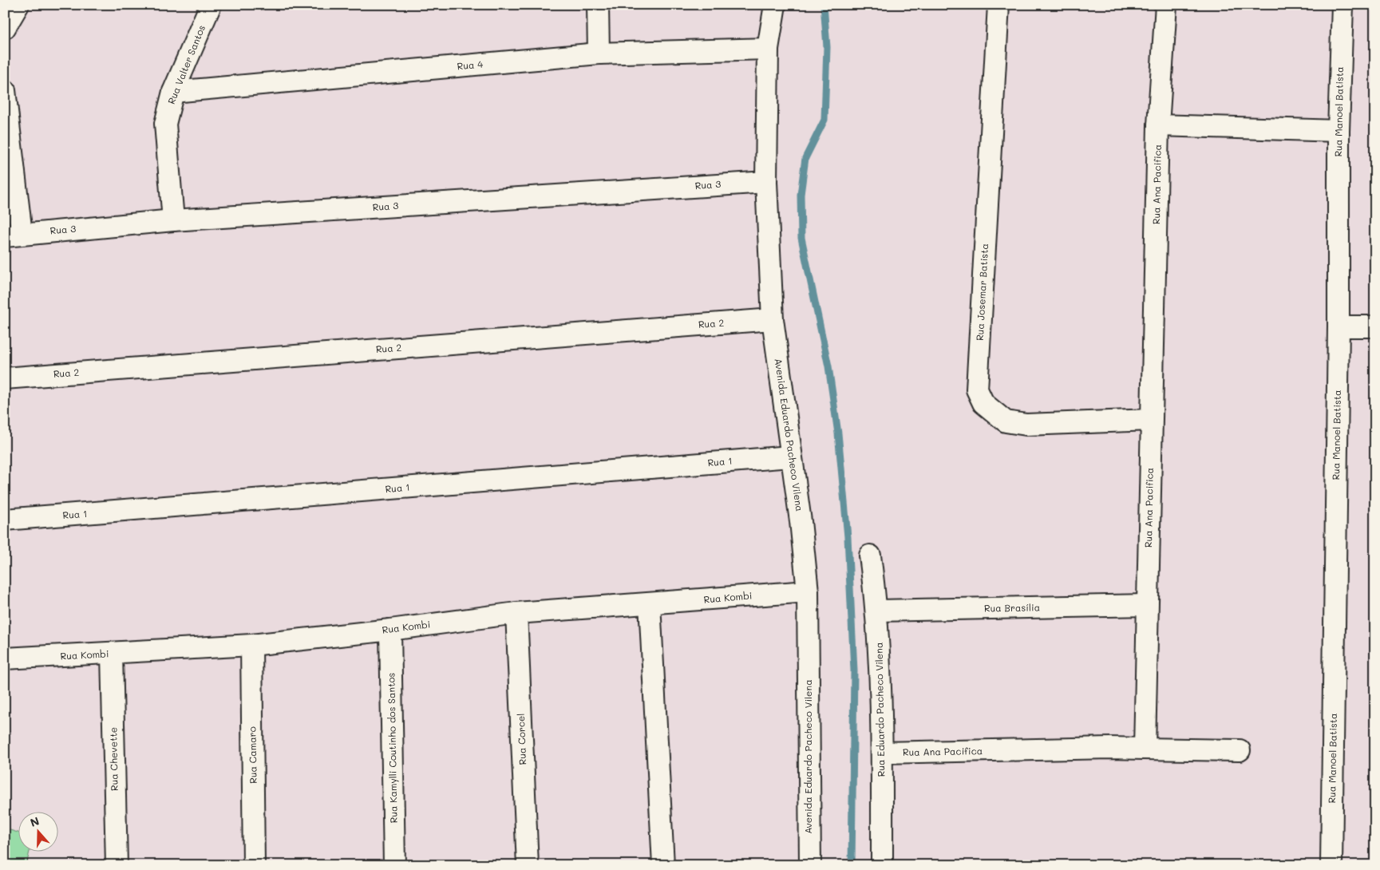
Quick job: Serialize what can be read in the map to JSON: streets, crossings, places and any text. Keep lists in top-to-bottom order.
{
  "streets": {
    "street": [
      "Rua Valter Santos",
      "Rua 4",
      "Rua Manoel Batista",
      "Rua Ana Pacifica",
      "Rua 3",
      "Rua Josemar Batista",
      "Rua 2",
      "Avenida Eduardo Pacheco Vilena",
      "Rua 1",
      "Rua Kombi",
      "Rua Brasília",
      "Rua Eduardo Pacheco Vilena",
      "Rua Corcel",
      "Rua Kamylli Coutinho dos Santos",
      "Rua Camaro",
      "Rua Chevette"
    ]
  },
  "crossings": [
    ["Rua Valter Santos", "Rua 4"],
    ["Rua Valter Santos", "Rua 3"],
    ["Rua 4", "Avenida Eduardo Pacheco Vilena"],
    ["Rua Ana Pacifica", "Rua Josemar Batista"],
    ["Rua Ana Pacifica", "Rua Brasília"],
    ["Rua Ana Pacifica", "Rua Eduardo Pacheco Vilena"],
    ["Rua 3", "Avenida Eduardo Pacheco Vilena"],
    ["Rua 2", "Avenida Eduardo Pacheco Vilena"],
    ["Avenida Eduardo Pacheco Vilena", "Rua 1"],
    ["Avenida Eduardo Pacheco Vilena", "Rua Kombi"],
    ["Rua Kombi", "Rua Corcel"],
    ["Rua Kombi", "Rua Kamylli Coutinho dos Santos"],
    ["Rua Kombi", "Rua Camaro"],
    ["Rua Kombi", "Rua Chevette"],
    ["Rua Brasília", "Rua Eduardo Pacheco Vilena"]
  ],
  "north": "top"
}
